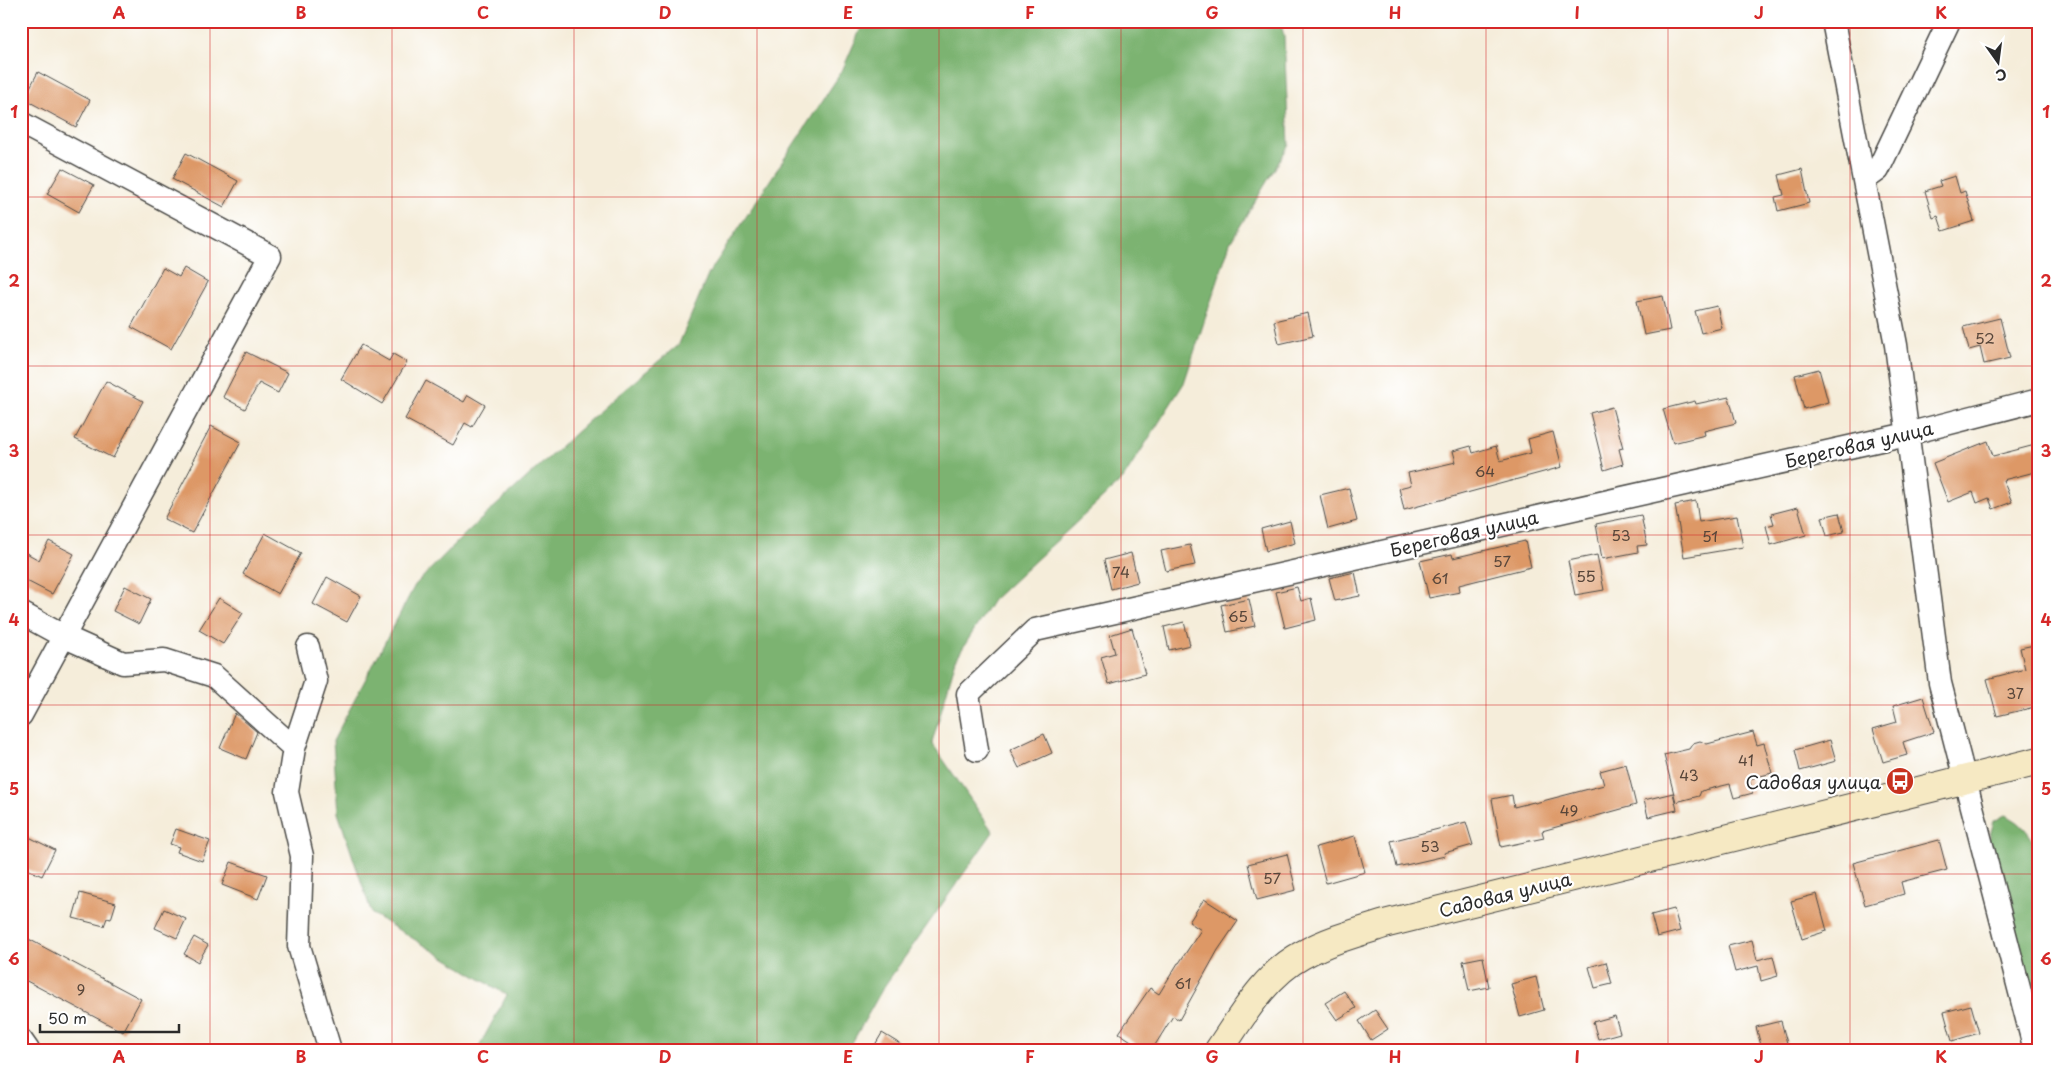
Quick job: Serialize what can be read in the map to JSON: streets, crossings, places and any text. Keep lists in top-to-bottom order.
{
  "streets": {
    "street": ["Береговая улица", "Садовая улица"]
  },
  "places": {
    "bus stop": ["Садовая улица"]
  },
  "house_numbers": [
    "52",
    "64",
    "53",
    "51",
    "57",
    "74",
    "55",
    "61",
    "65",
    "37",
    "41",
    "43",
    "49",
    "53",
    "57",
    "61",
    "9"
  ],
  "scale_bar": "50 m",
  "north": "bottom",
  "grid": {
    "columns": [
      "A",
      "B",
      "C",
      "D",
      "E",
      "F",
      "G",
      "H",
      "I",
      "J",
      "K"
    ],
    "rows": [
      "1",
      "2",
      "3",
      "4",
      "5",
      "6"
    ]
  }
}
